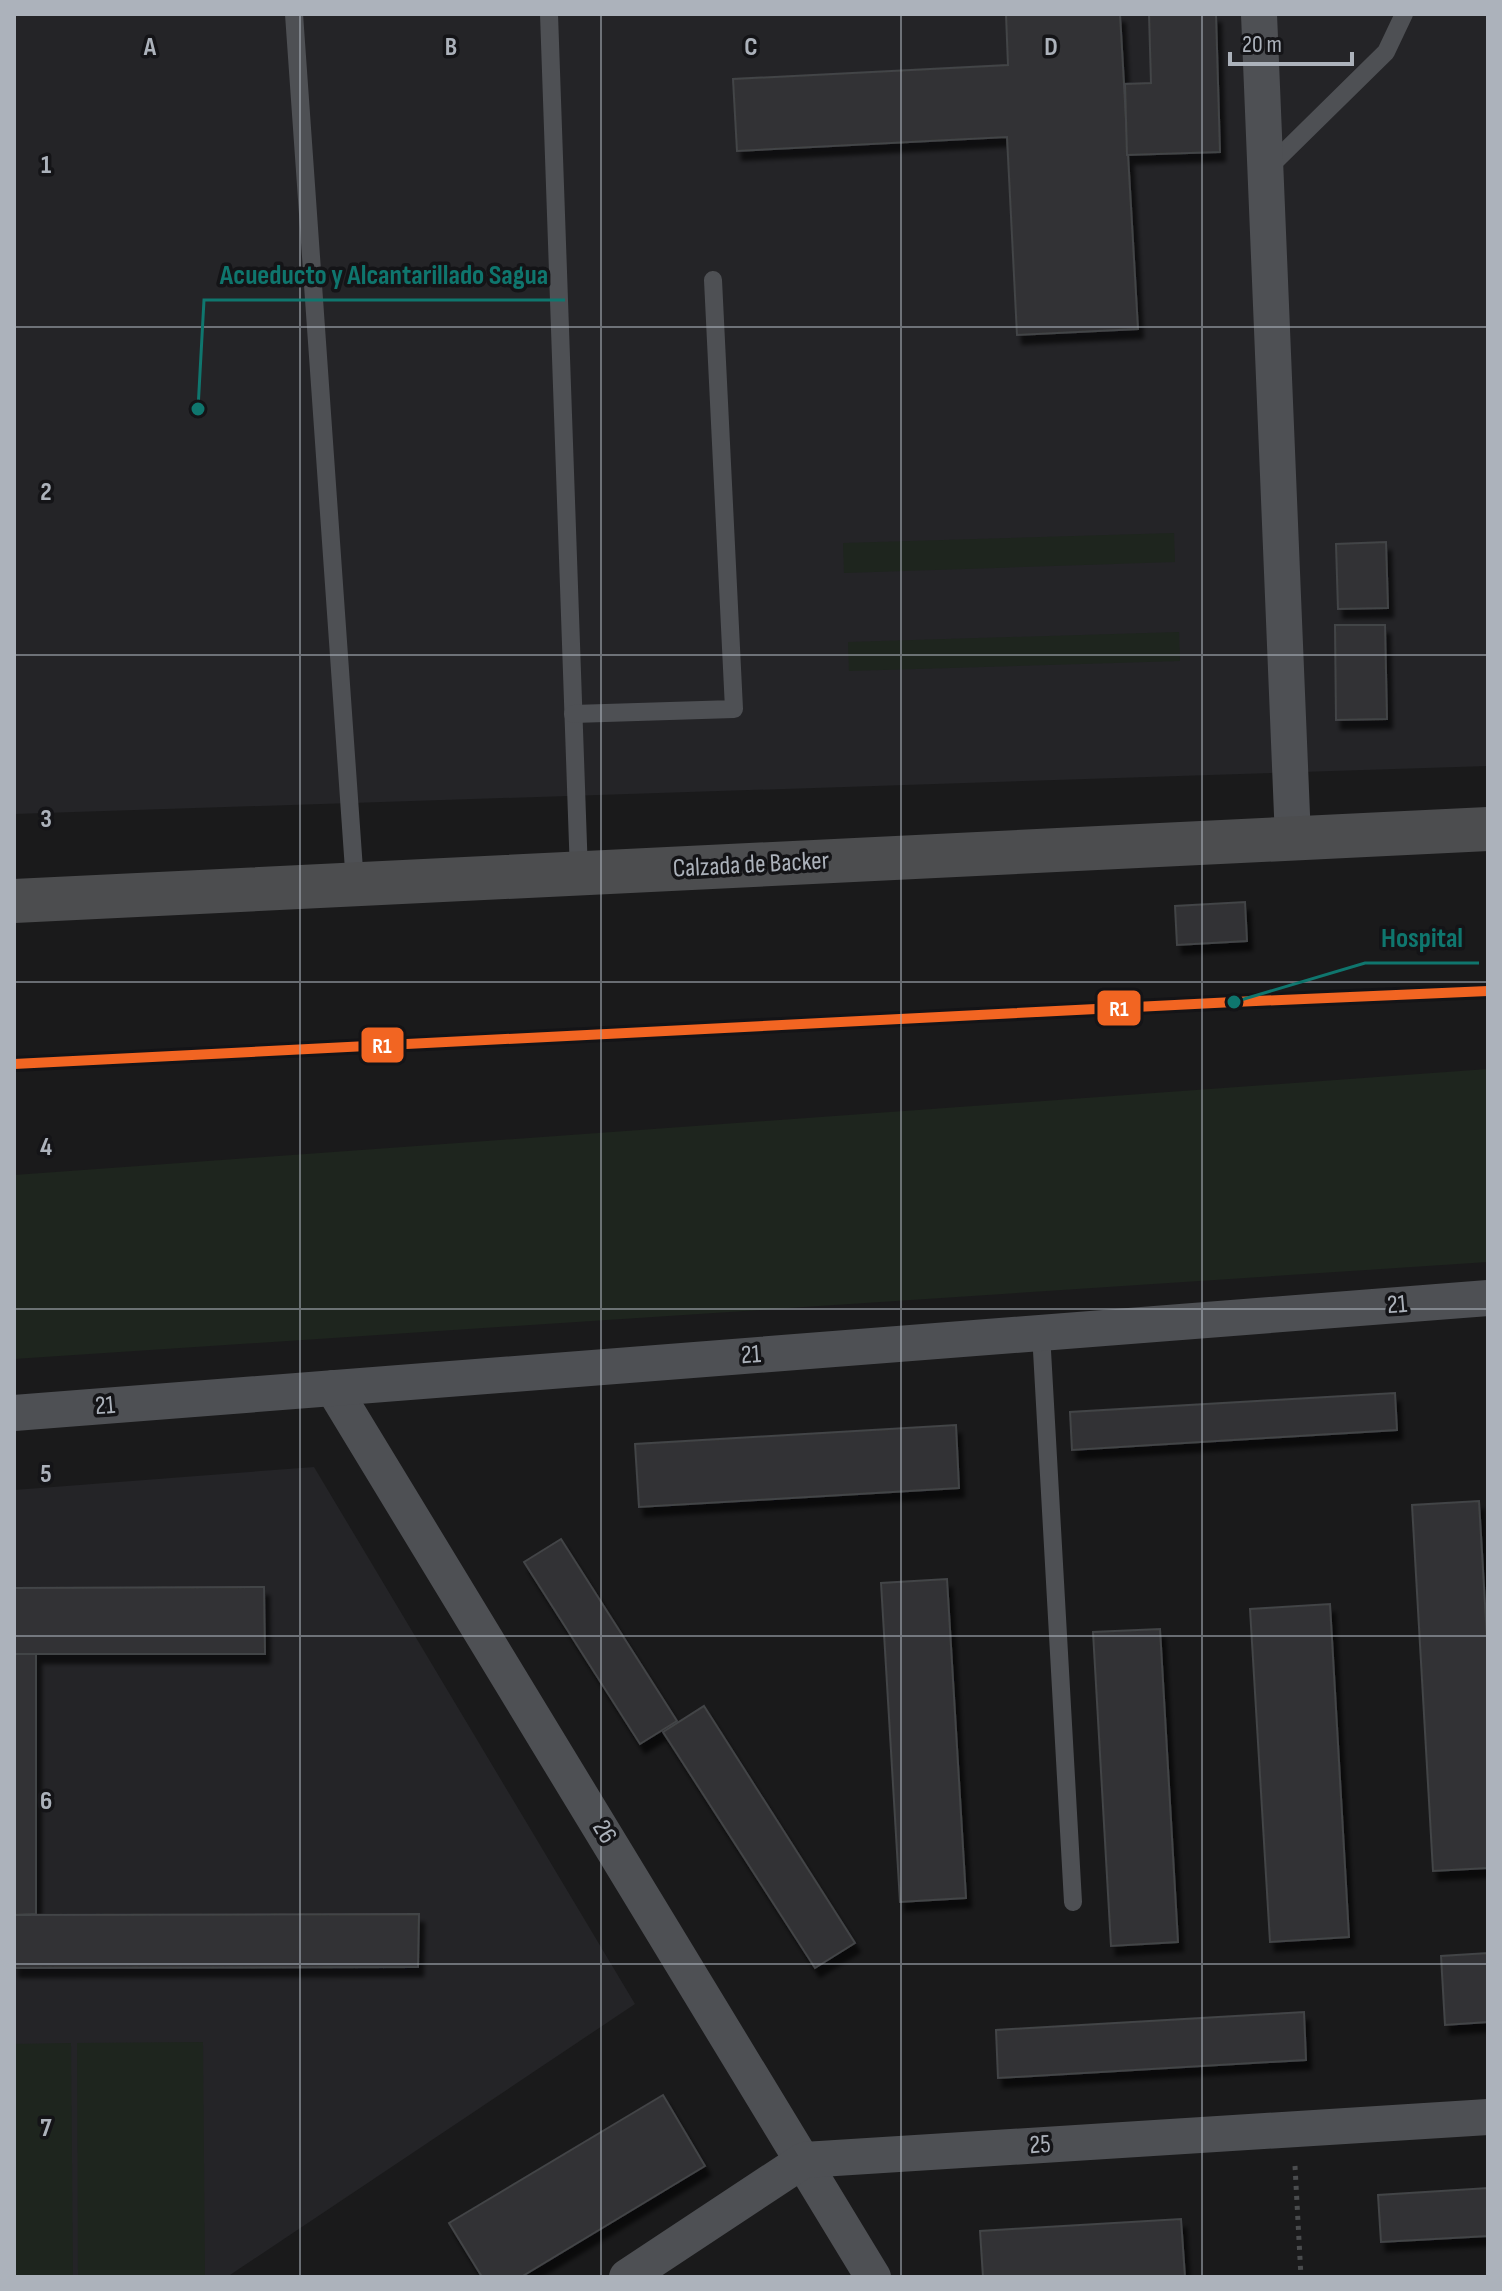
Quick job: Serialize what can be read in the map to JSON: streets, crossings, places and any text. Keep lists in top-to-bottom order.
{
  "streets": {
    "main road": ["Calzada de Backer"],
    "street": ["21", "26", "25"]
  },
  "crossings": [
    ["21", "26"],
    ["26", "25"]
  ],
  "places": ["Acueducto y Alcantarillado Sagua", "Hospital"],
  "lines": ["transit line R1"],
  "scale_bar": "20 m",
  "grid": {
    "columns": [
      "A",
      "B",
      "C",
      "D"
    ],
    "rows": [
      "1",
      "2",
      "3",
      "4",
      "5",
      "6",
      "7"
    ]
  }
}
